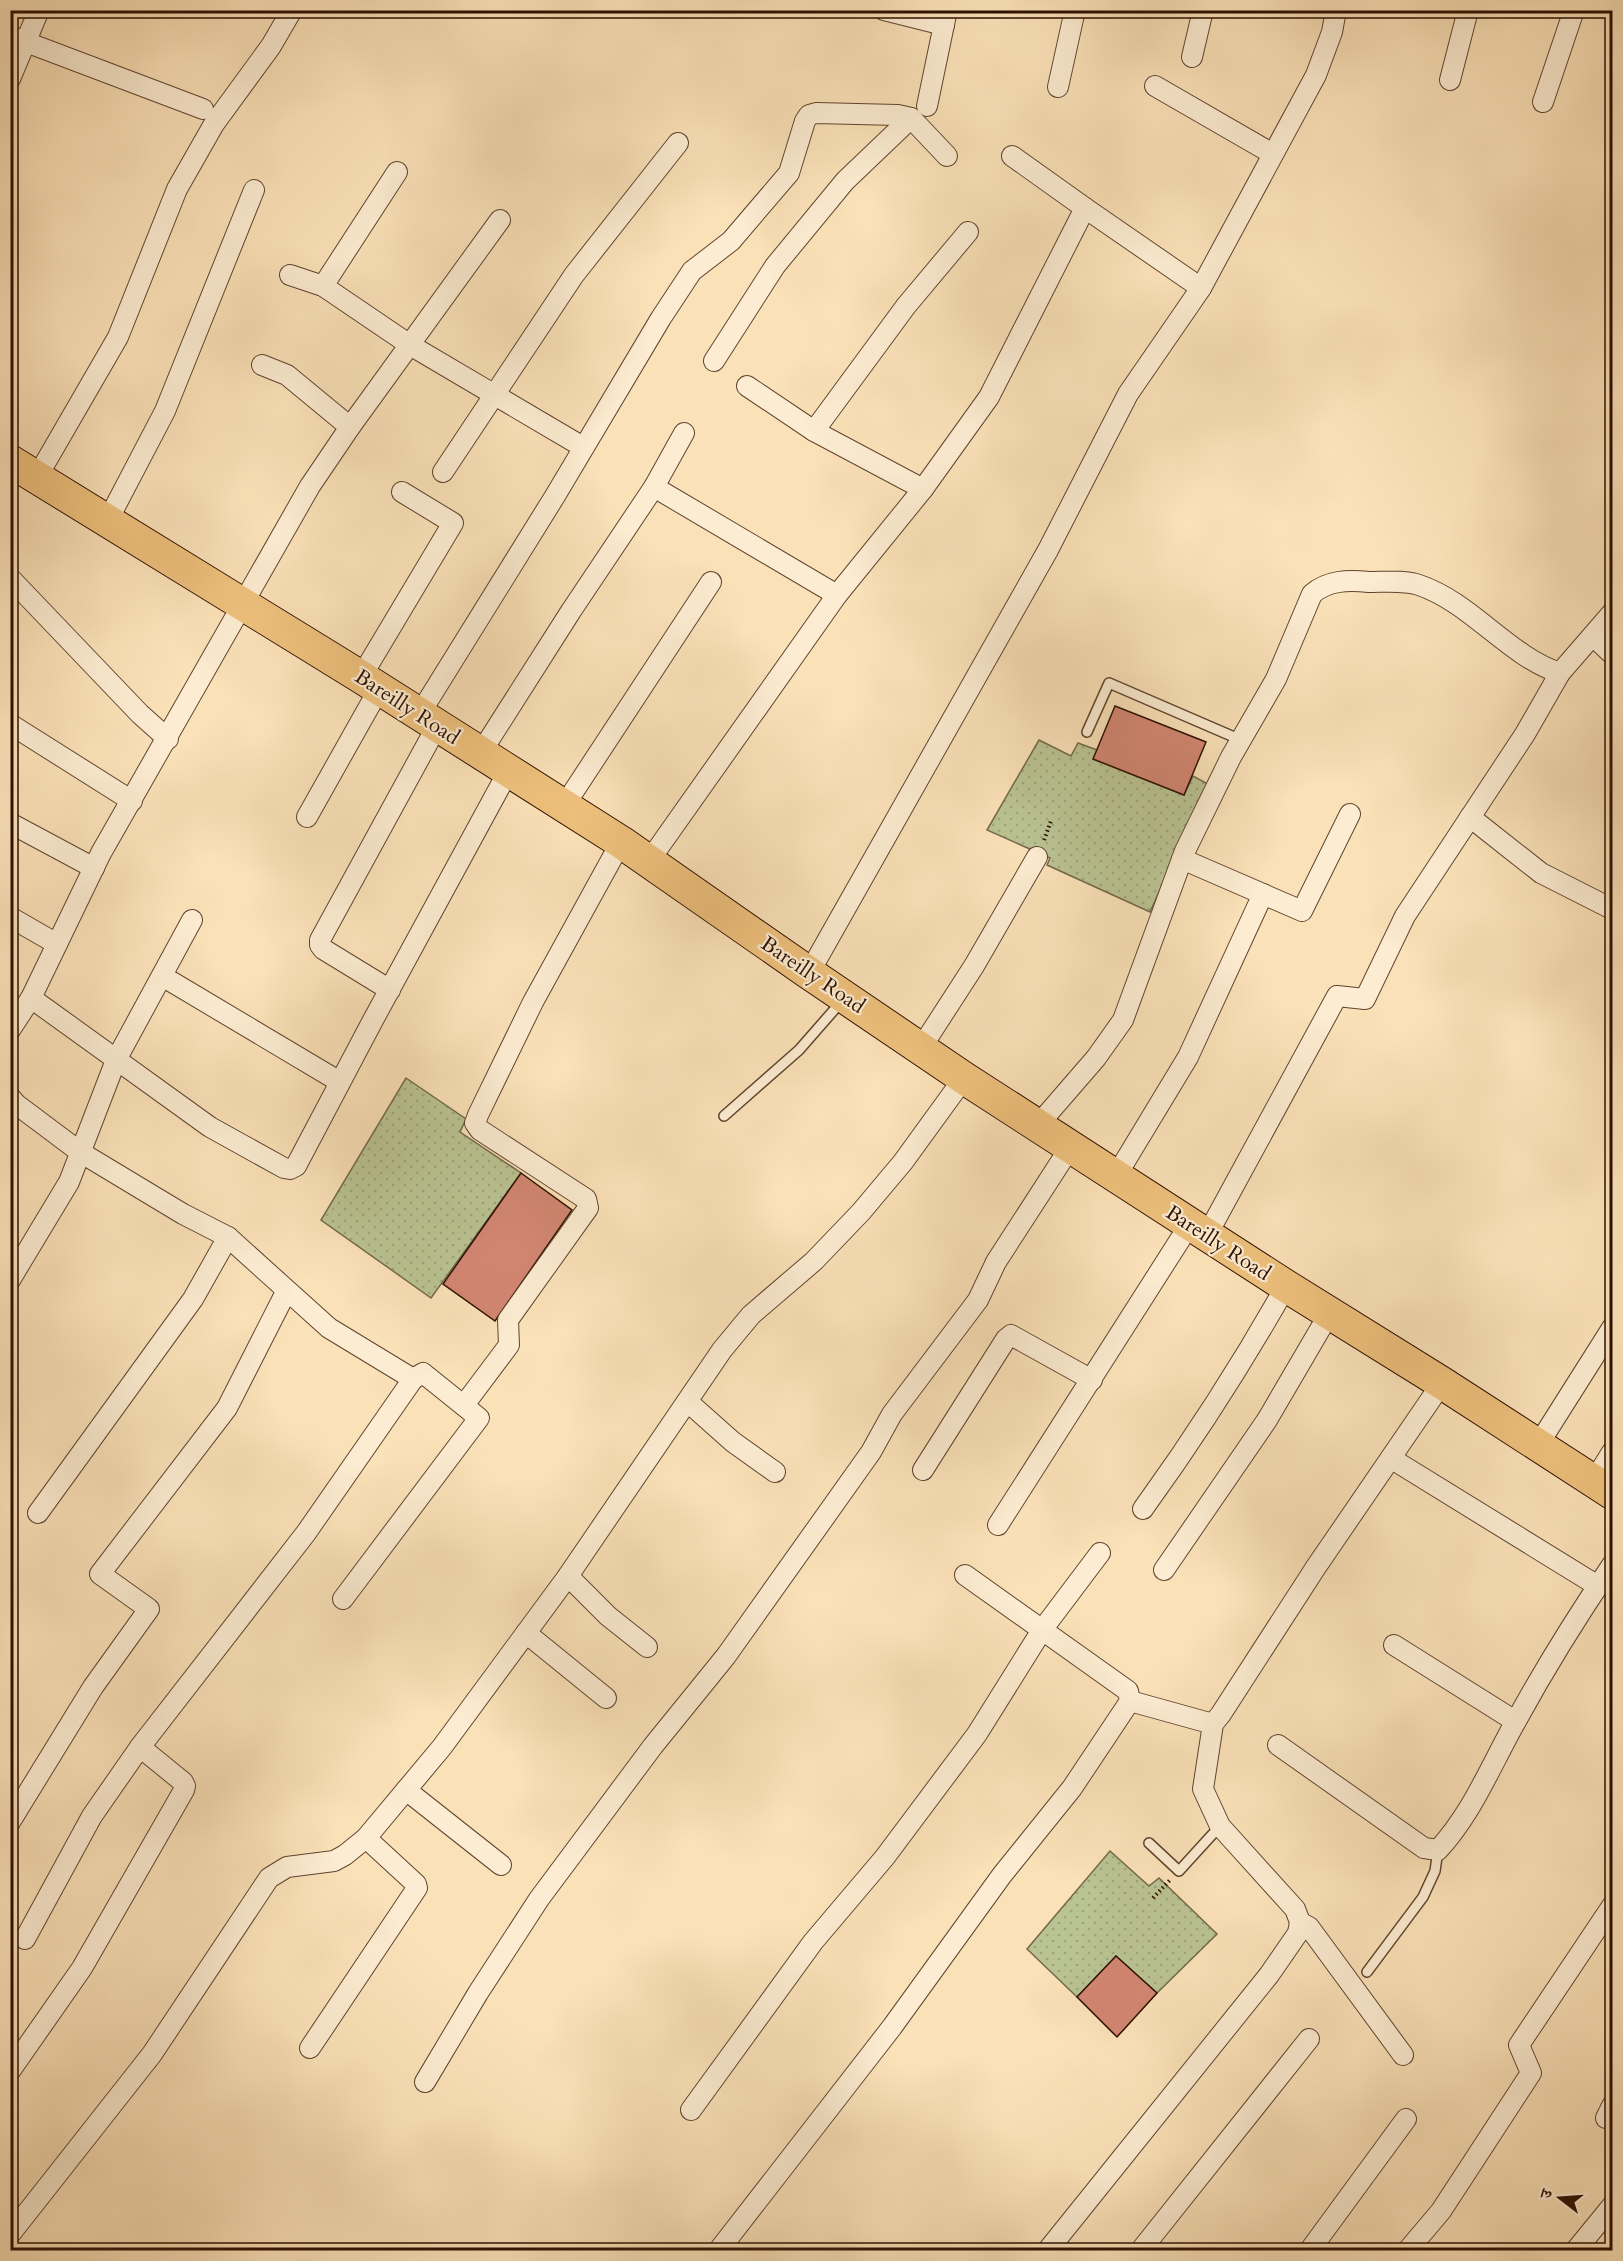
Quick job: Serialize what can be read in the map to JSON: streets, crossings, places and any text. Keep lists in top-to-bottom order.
{
  "streets": {
    "highway": ["Bareilly Road"]
  },
  "north": "left"
}
